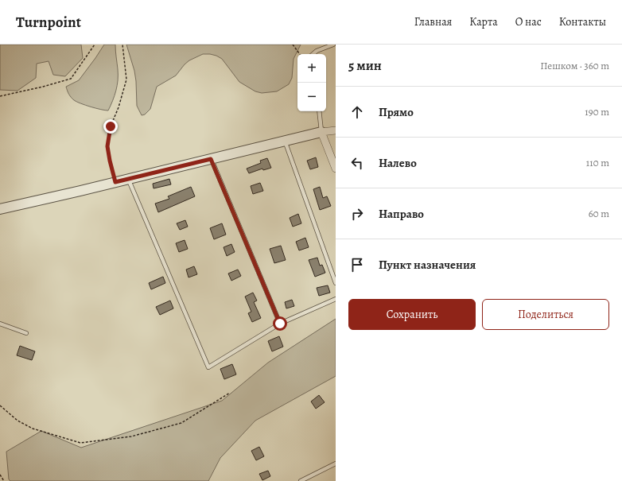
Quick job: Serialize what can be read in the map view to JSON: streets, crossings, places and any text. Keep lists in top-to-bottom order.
{
  "page": {
    "header": "Turnpoint",
    "nav": [
      "Главная",
      "Карта",
      "О нас",
      "Контакты"
    ],
    "heading": ["5 мин", "Пешком · 360 m"],
    "map_buttons": ["+", "−"],
    "list": [
      ["Прямо", "190 m"],
      ["Налево", "110 m"],
      ["Направо", "60 m"],
      "Пункт назначения"
    ],
    "buttons": ["Сохранить", "Поделиться"]
  }
}
